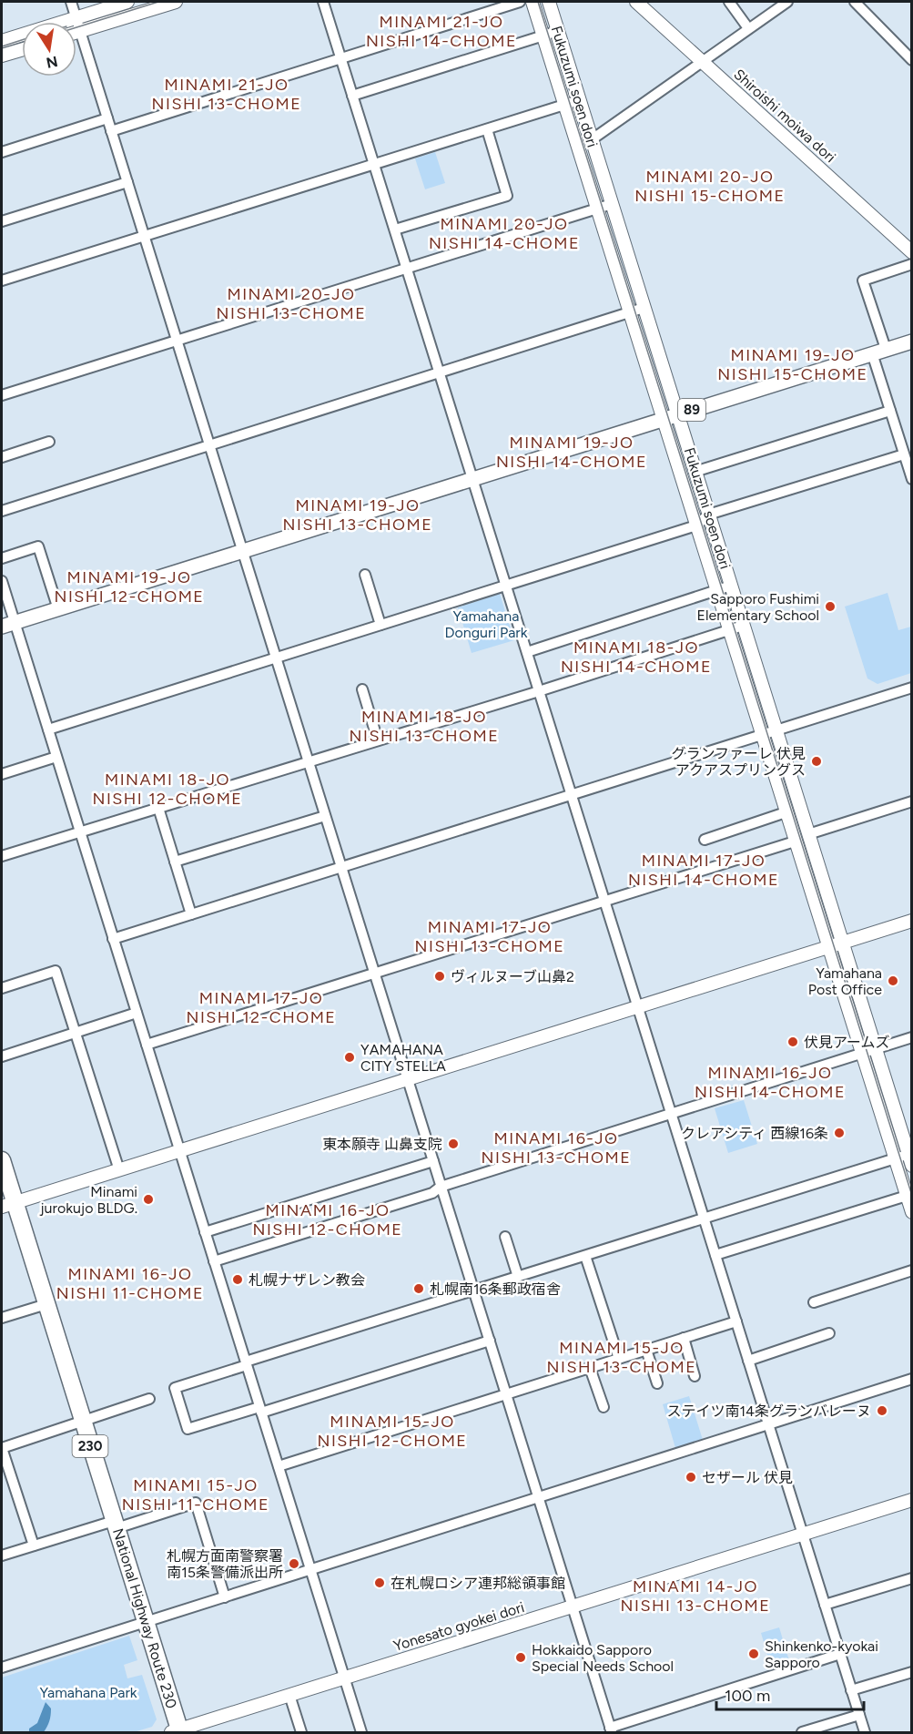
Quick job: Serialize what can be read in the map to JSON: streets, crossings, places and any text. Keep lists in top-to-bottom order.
{
  "streets": {
    "highway": ["230", "National Highway Route 230"],
    "main road": ["89"],
    "street": ["Fukuzumi soen dori", "Shiroishi moiwa dori", "Yonesato gyokei dori"]
  },
  "crossings": [
    ["Fukuzumi soen dori", "89"],
    ["National Highway Route 230", "Yonesato gyokei dori"]
  ],
  "districts": [
    "MINAMI 21-JO NISHI 14-CHOME",
    "MINAMI 21-JO NISHI 13-CHOME",
    "MINAMI 20-JO NISHI 15-CHOME",
    "MINAMI 20-JO NISHI 14-CHOME",
    "MINAMI 20-JO NISHI 13-CHOME",
    "MINAMI 19-JO NISHI 15-CHOME",
    "MINAMI 19-JO NISHI 14-CHOME",
    "MINAMI 19-JO NISHI 13-CHOME",
    "MINAMI 19-JO NISHI 12-CHOME",
    "MINAMI 18-JO NISHI 14-CHOME",
    "MINAMI 18-JO NISHI 13-CHOME",
    "MINAMI 18-JO NISHI 12-CHOME",
    "MINAMI 17-JO NISHI 14-CHOME",
    "MINAMI 17-JO NISHI 13-CHOME",
    "MINAMI 17-JO NISHI 12-CHOME",
    "MINAMI 16-JO NISHI 14-CHOME",
    "MINAMI 16-JO NISHI 13-CHOME",
    "MINAMI 16-JO NISHI 12-CHOME",
    "MINAMI 16-JO NISHI 11-CHOME",
    "MINAMI 15-JO NISHI 13-CHOME",
    "MINAMI 15-JO NISHI 12-CHOME",
    "MINAMI 15-JO NISHI 11-CHOME",
    "MINAMI 14-JO NISHI 13-CHOME"
  ],
  "parks": ["Yamahana Donguri Park", "Yamahana Park"],
  "places": [
    "Sapporo Fushimi Elementary School",
    "グランファーレ 伏見 アクアスプリングス",
    "ヴィルヌーブ山鼻2",
    "Yamahana Post Office",
    "伏見アームズ",
    "YAMAHANA CITY STELLA",
    "クレアシティ 西線16条",
    "東本願寺 山鼻支院",
    "Minami jurokujo BLDG.",
    "札幌ナザレン教会",
    "札幌南16条郵政宿舎",
    "ステイツ南14条グランバレーヌ",
    "セザール 伏見",
    "札幌方面南警察署 南15条警備派出所",
    "在札幌ロシア連邦総領事館",
    "Shinkenko-kyokai Sapporo",
    "Hokkaido Sapporo Special Needs School"
  ],
  "scale_bar": "100 m",
  "north": "bottom"
}
